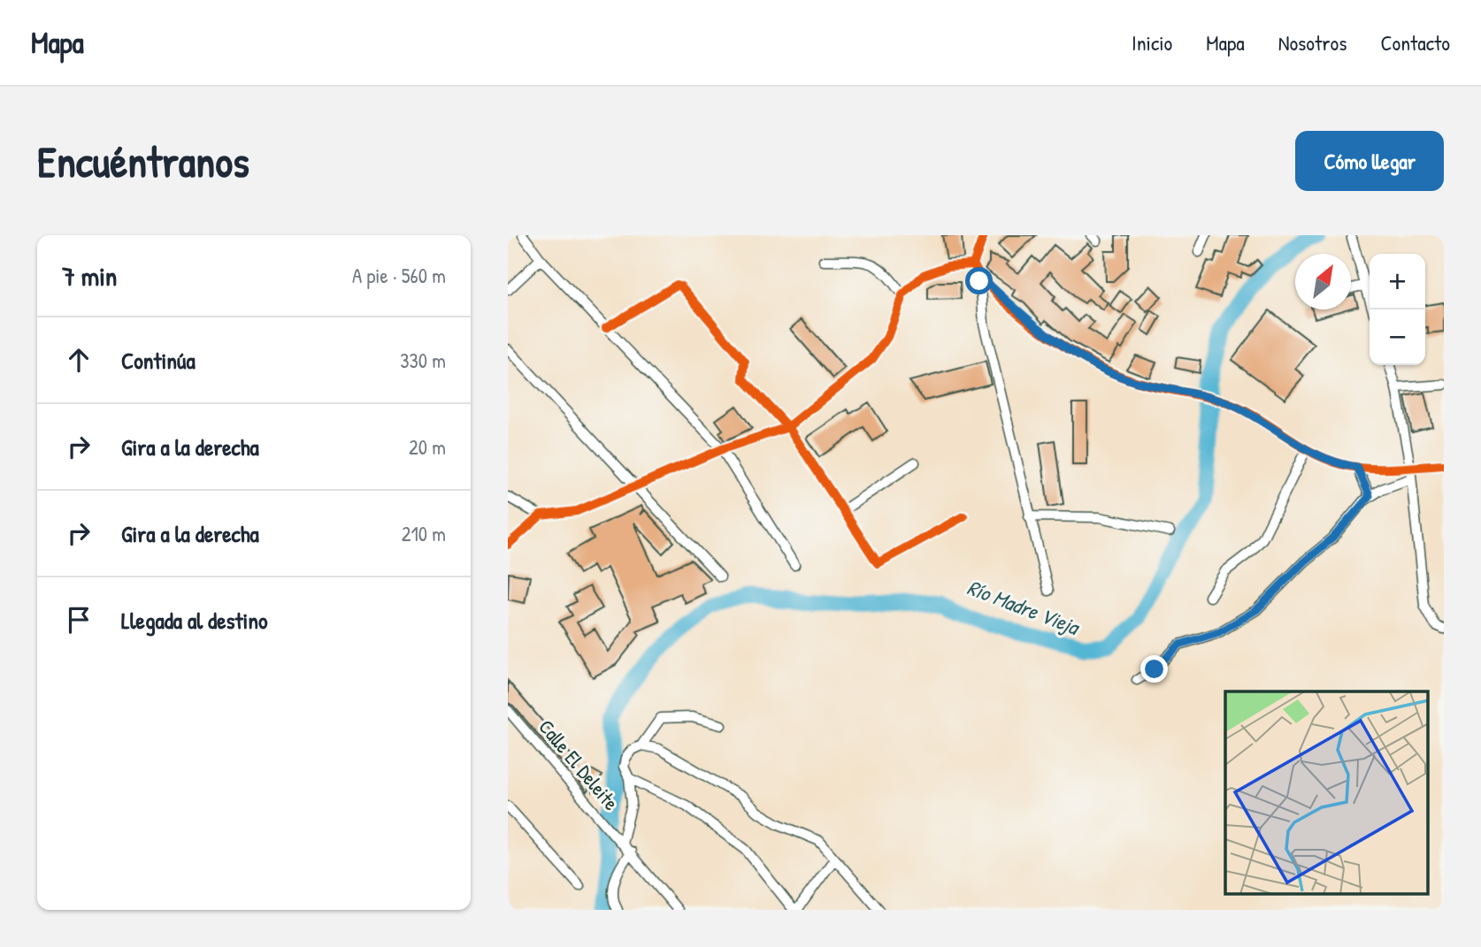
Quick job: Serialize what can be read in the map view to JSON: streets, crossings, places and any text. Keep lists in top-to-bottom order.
{
  "streets": {
    "street": ["Calle El Deleite"]
  },
  "water": ["Río Madre Vieja"],
  "north": "top right",
  "page": {
    "header": "Mapa",
    "nav": [
      "Inicio",
      "Mapa",
      "Nosotros",
      "Contacto"
    ],
    "buttons": "Cómo llegar",
    "title": "Encuéntranos",
    "heading": ["7 min", "A pie · 560 m"],
    "map_buttons": ["+", "−"],
    "list": [
      ["Continúa", "330 m"],
      ["Gira a la derecha", "20 m"],
      ["Gira a la derecha", "210 m"],
      "Llegada al destino"
    ]
  }
}
